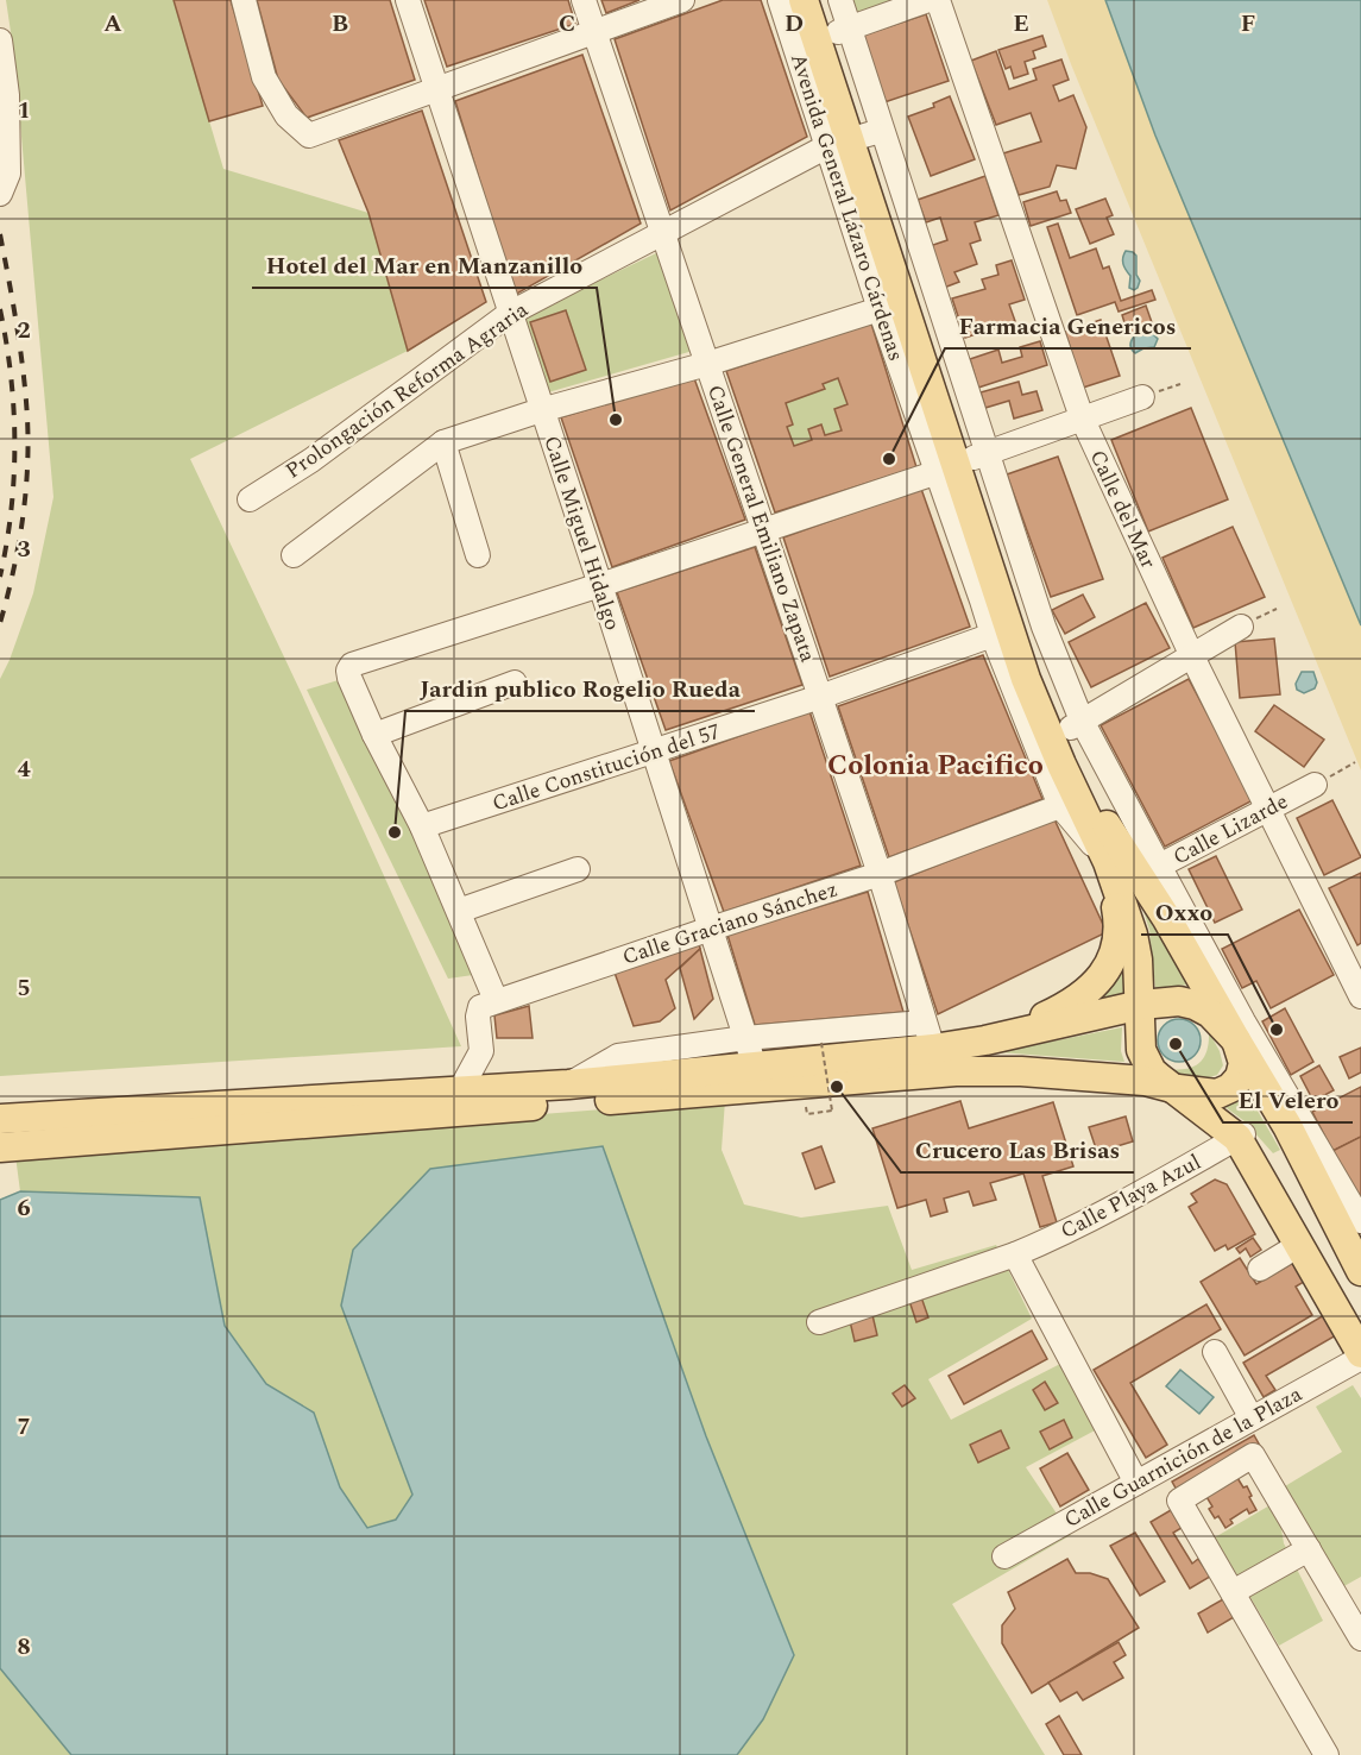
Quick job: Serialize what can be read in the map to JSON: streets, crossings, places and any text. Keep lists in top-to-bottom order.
{
  "streets": {
    "main road": ["Avenida General Lázaro Cárdenas"],
    "street": [
      "Prolongación Reforma Agraria",
      "Calle del Mar",
      "Calle General Emiliano Zapata",
      "Calle Miguel Hidalgo",
      "Calle Constitución del 57",
      "Calle Lizarde",
      "Calle Graciano Sánchez",
      "Calle Playa Azul",
      "Calle Guarnición de la Plaza"
    ]
  },
  "crossings": [
    ["Avenida General Lázaro Cárdenas", "Prolongación Reforma Agraria"],
    ["Avenida General Lázaro Cárdenas", "Calle General Emiliano Zapata"],
    ["Avenida General Lázaro Cárdenas", "Calle Constitución del 57"],
    ["Avenida General Lázaro Cárdenas", "Calle Lizarde"],
    ["Avenida General Lázaro Cárdenas", "Calle Graciano Sánchez"],
    ["Prolongación Reforma Agraria", "Calle General Emiliano Zapata"],
    ["Prolongación Reforma Agraria", "Calle Miguel Hidalgo"],
    ["Calle del Mar", "Calle Lizarde"],
    ["Calle General Emiliano Zapata", "Calle Constitución del 57"],
    ["Calle General Emiliano Zapata", "Calle Graciano Sánchez"],
    ["Calle Miguel Hidalgo", "Calle Constitución del 57"],
    ["Calle Miguel Hidalgo", "Calle Graciano Sánchez"]
  ],
  "districts": ["Colonia Pacifico"],
  "places": [
    "Hotel del Mar en Manzanillo",
    "Farmacia Genericos",
    "Jardin publico Rogelio Rueda",
    "Oxxo",
    "El Velero",
    "Crucero Las Brisas"
  ],
  "grid": {
    "columns": [
      "A",
      "B",
      "C",
      "D",
      "E",
      "F"
    ],
    "rows": [
      "1",
      "2",
      "3",
      "4",
      "5",
      "6",
      "7",
      "8"
    ]
  }
}
